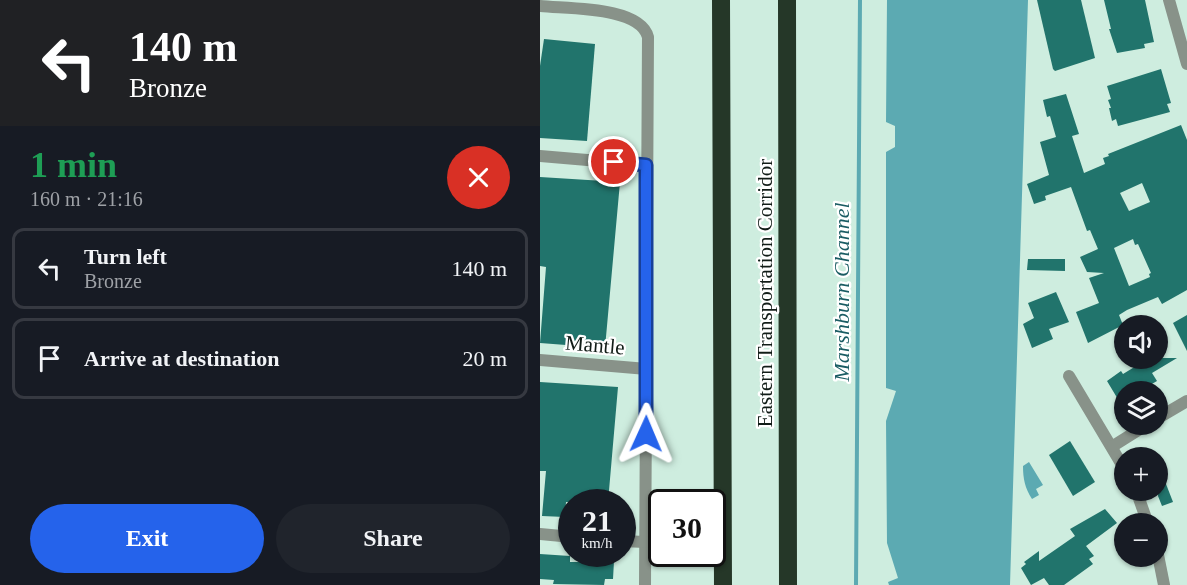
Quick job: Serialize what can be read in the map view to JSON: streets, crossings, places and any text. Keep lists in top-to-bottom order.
{
  "streets": {
    "highway": ["Eastern Transportation Corridor"],
    "street": ["Mantle"]
  },
  "water": ["Marshburn Channel"],
  "page": {
    "turn": ["140 m", "Bronze"],
    "heading": ["1 min", "160 m · 21:16"],
    "list": [
      {
        "name": "Turn left",
        "note": "Bronze",
        "value": "140 m"
      },
      {
        "name": "Arrive at destination",
        "value": "20 m"
      }
    ],
    "map_buttons": ["+", "−"],
    "speed": "21 km/h",
    "limit": "30",
    "buttons": ["Exit", "Share"]
  }
}
